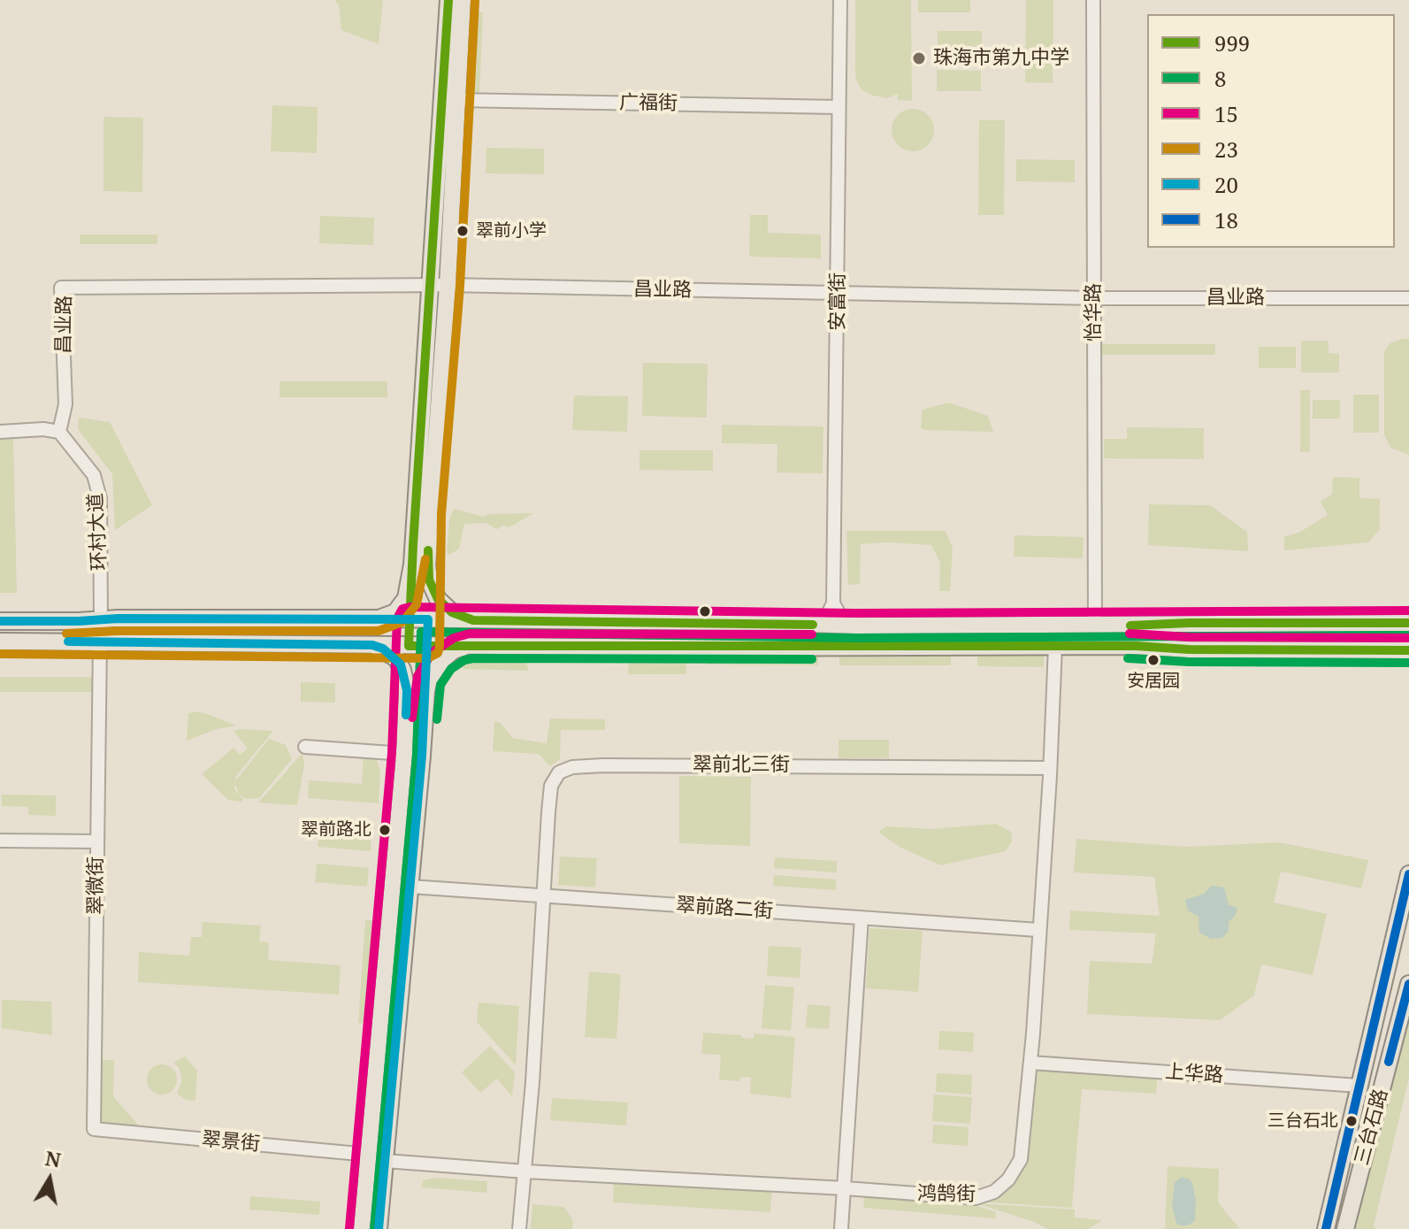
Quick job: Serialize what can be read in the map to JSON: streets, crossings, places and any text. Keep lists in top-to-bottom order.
{
  "streets": {
    "main road": ["三台石路"],
    "street": [
      "广福街",
      "昌业路",
      "安富街",
      "怡华路",
      "环村大道",
      "翠前北三街",
      "翠微街",
      "翠前路二街",
      "上华路",
      "翠景街",
      "鸿鹄街"
    ]
  },
  "crossings": [
    ["广福街", "安富街"],
    ["昌业路", "安富街"],
    ["昌业路", "怡华路"],
    ["昌业路", "环村大道"],
    ["翠前北三街", "翠前路二街"],
    ["翠前北三街", "鸿鹄街"],
    ["翠微街", "翠景街"],
    ["翠前路二街", "鸿鹄街"],
    ["上华路", "三台石路"],
    ["上华路", "鸿鹄街"]
  ],
  "places": [
    "珠海市第九中学",
    "翠前小学",
    "安居园",
    "翠前路北",
    "三台石北"
  ],
  "lines": [
    "transit line 999",
    "transit line 23",
    "transit line 15",
    "transit line 20",
    "transit line 8",
    "transit line 18"
  ],
  "legend": [
    "999",
    "8",
    "15",
    "23",
    "20",
    "18"
  ],
  "north": "top"
}
